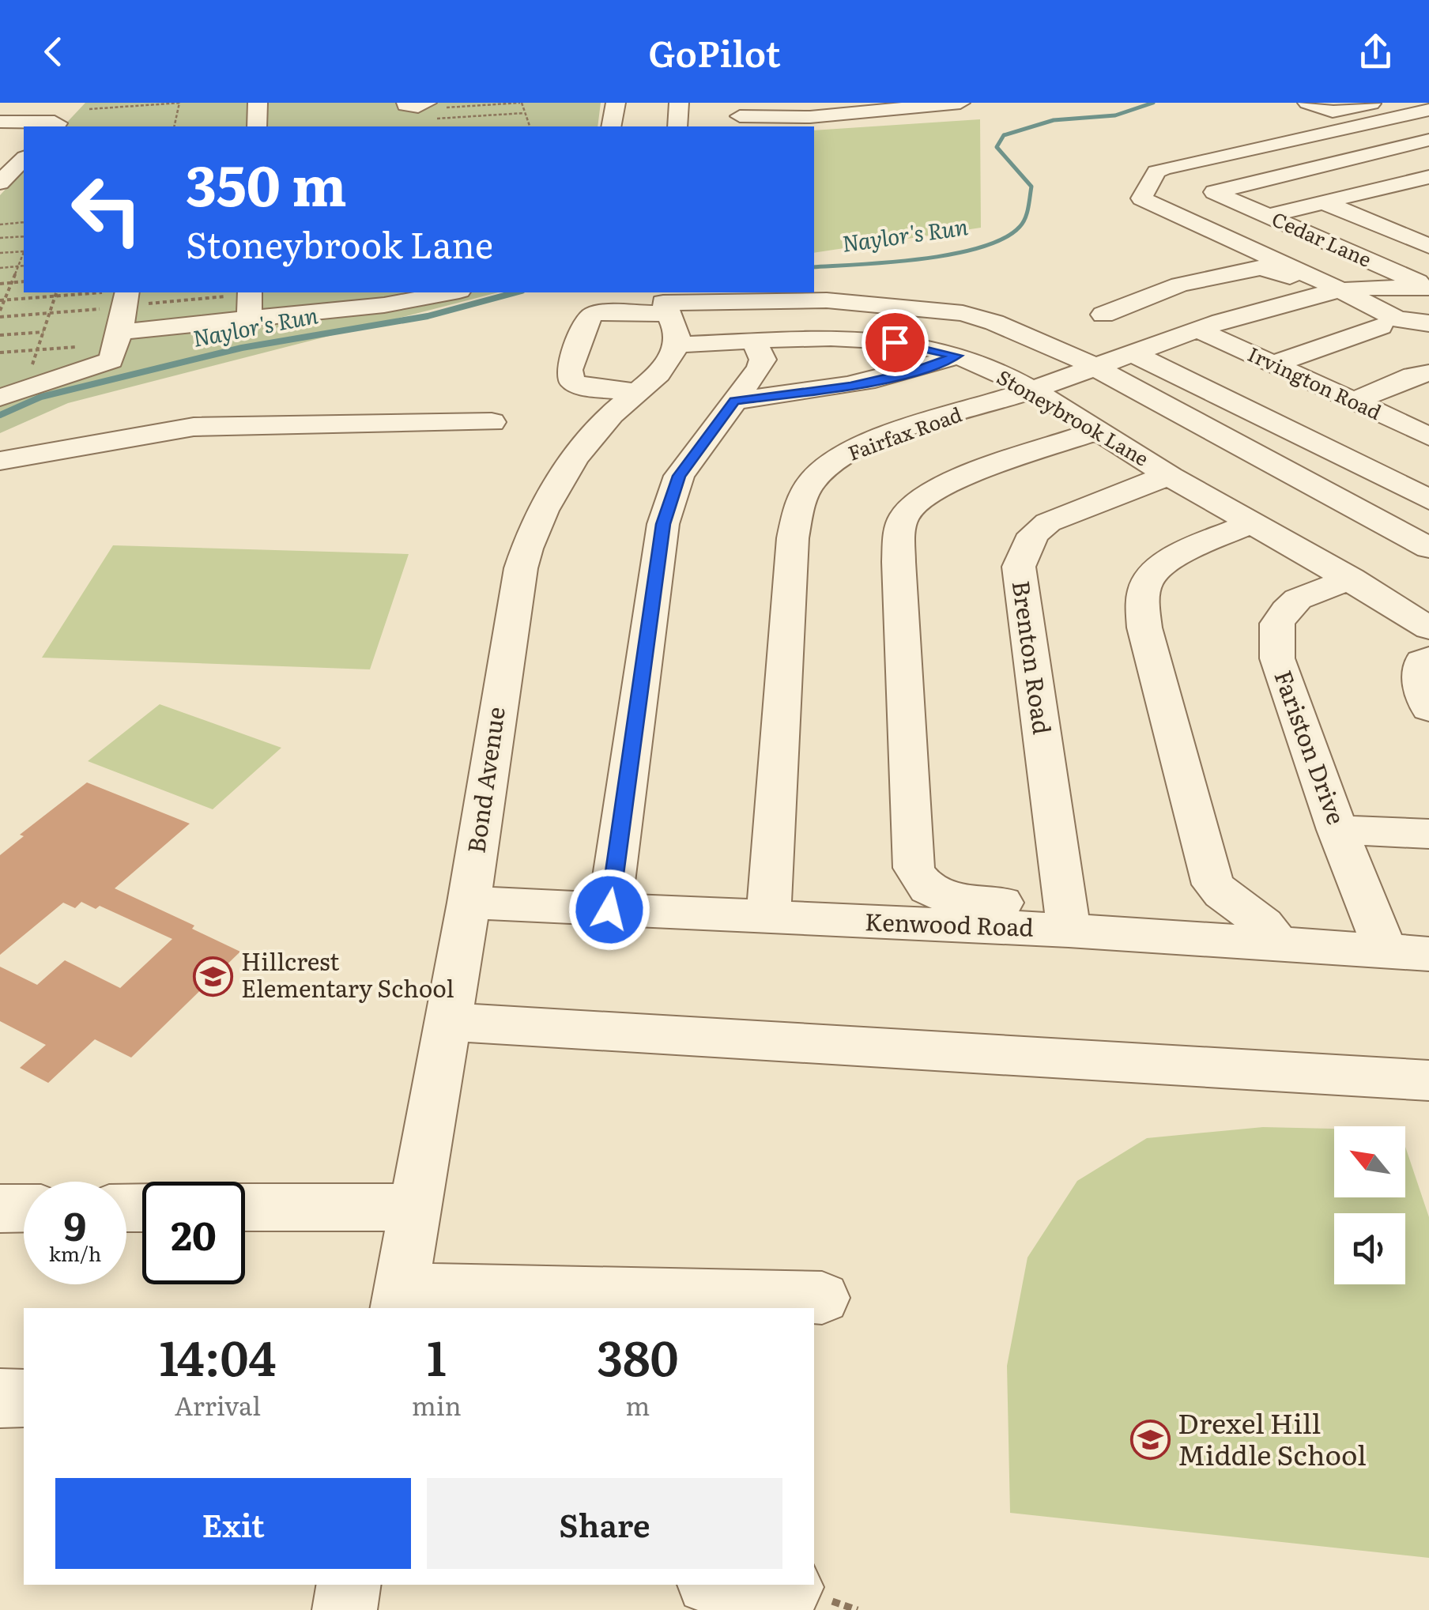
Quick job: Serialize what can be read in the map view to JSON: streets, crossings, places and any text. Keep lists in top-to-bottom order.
{
  "streets": {
    "street": [
      "Cedar Lane",
      "Irvington Road",
      "Stoneybrook Lane",
      "Fairfax Road",
      "Brenton Road",
      "Fariston Drive",
      "Bond Avenue",
      "Kenwood Road"
    ]
  },
  "crossings": [
    ["Cedar Lane", "Fairfax Road"],
    ["Irvington Road", "Fairfax Road"],
    ["Stoneybrook Lane", "Fairfax Road"],
    ["Stoneybrook Lane", "Brenton Road"],
    ["Stoneybrook Lane", "Fariston Drive"],
    ["Stoneybrook Lane", "Bond Avenue"],
    ["Fairfax Road", "Kenwood Road"],
    ["Brenton Road", "Kenwood Road"],
    ["Fariston Drive", "Kenwood Road"],
    ["Bond Avenue", "Kenwood Road"]
  ],
  "water": ["Naylor's Run"],
  "places": {
    "school or university": ["Hillcrest Elementary School", "Drexel Hill Middle School"]
  },
  "north": "top left",
  "page": {
    "header": "GoPilot",
    "turn": ["350 m", "Stoneybrook Lane"],
    "speed": "9 km/h",
    "limit": "20",
    "eta": [
      "14:04",
      "Arrival",
      "1",
      "min",
      "380",
      "m"
    ],
    "buttons": ["Exit", "Share"]
  }
}
